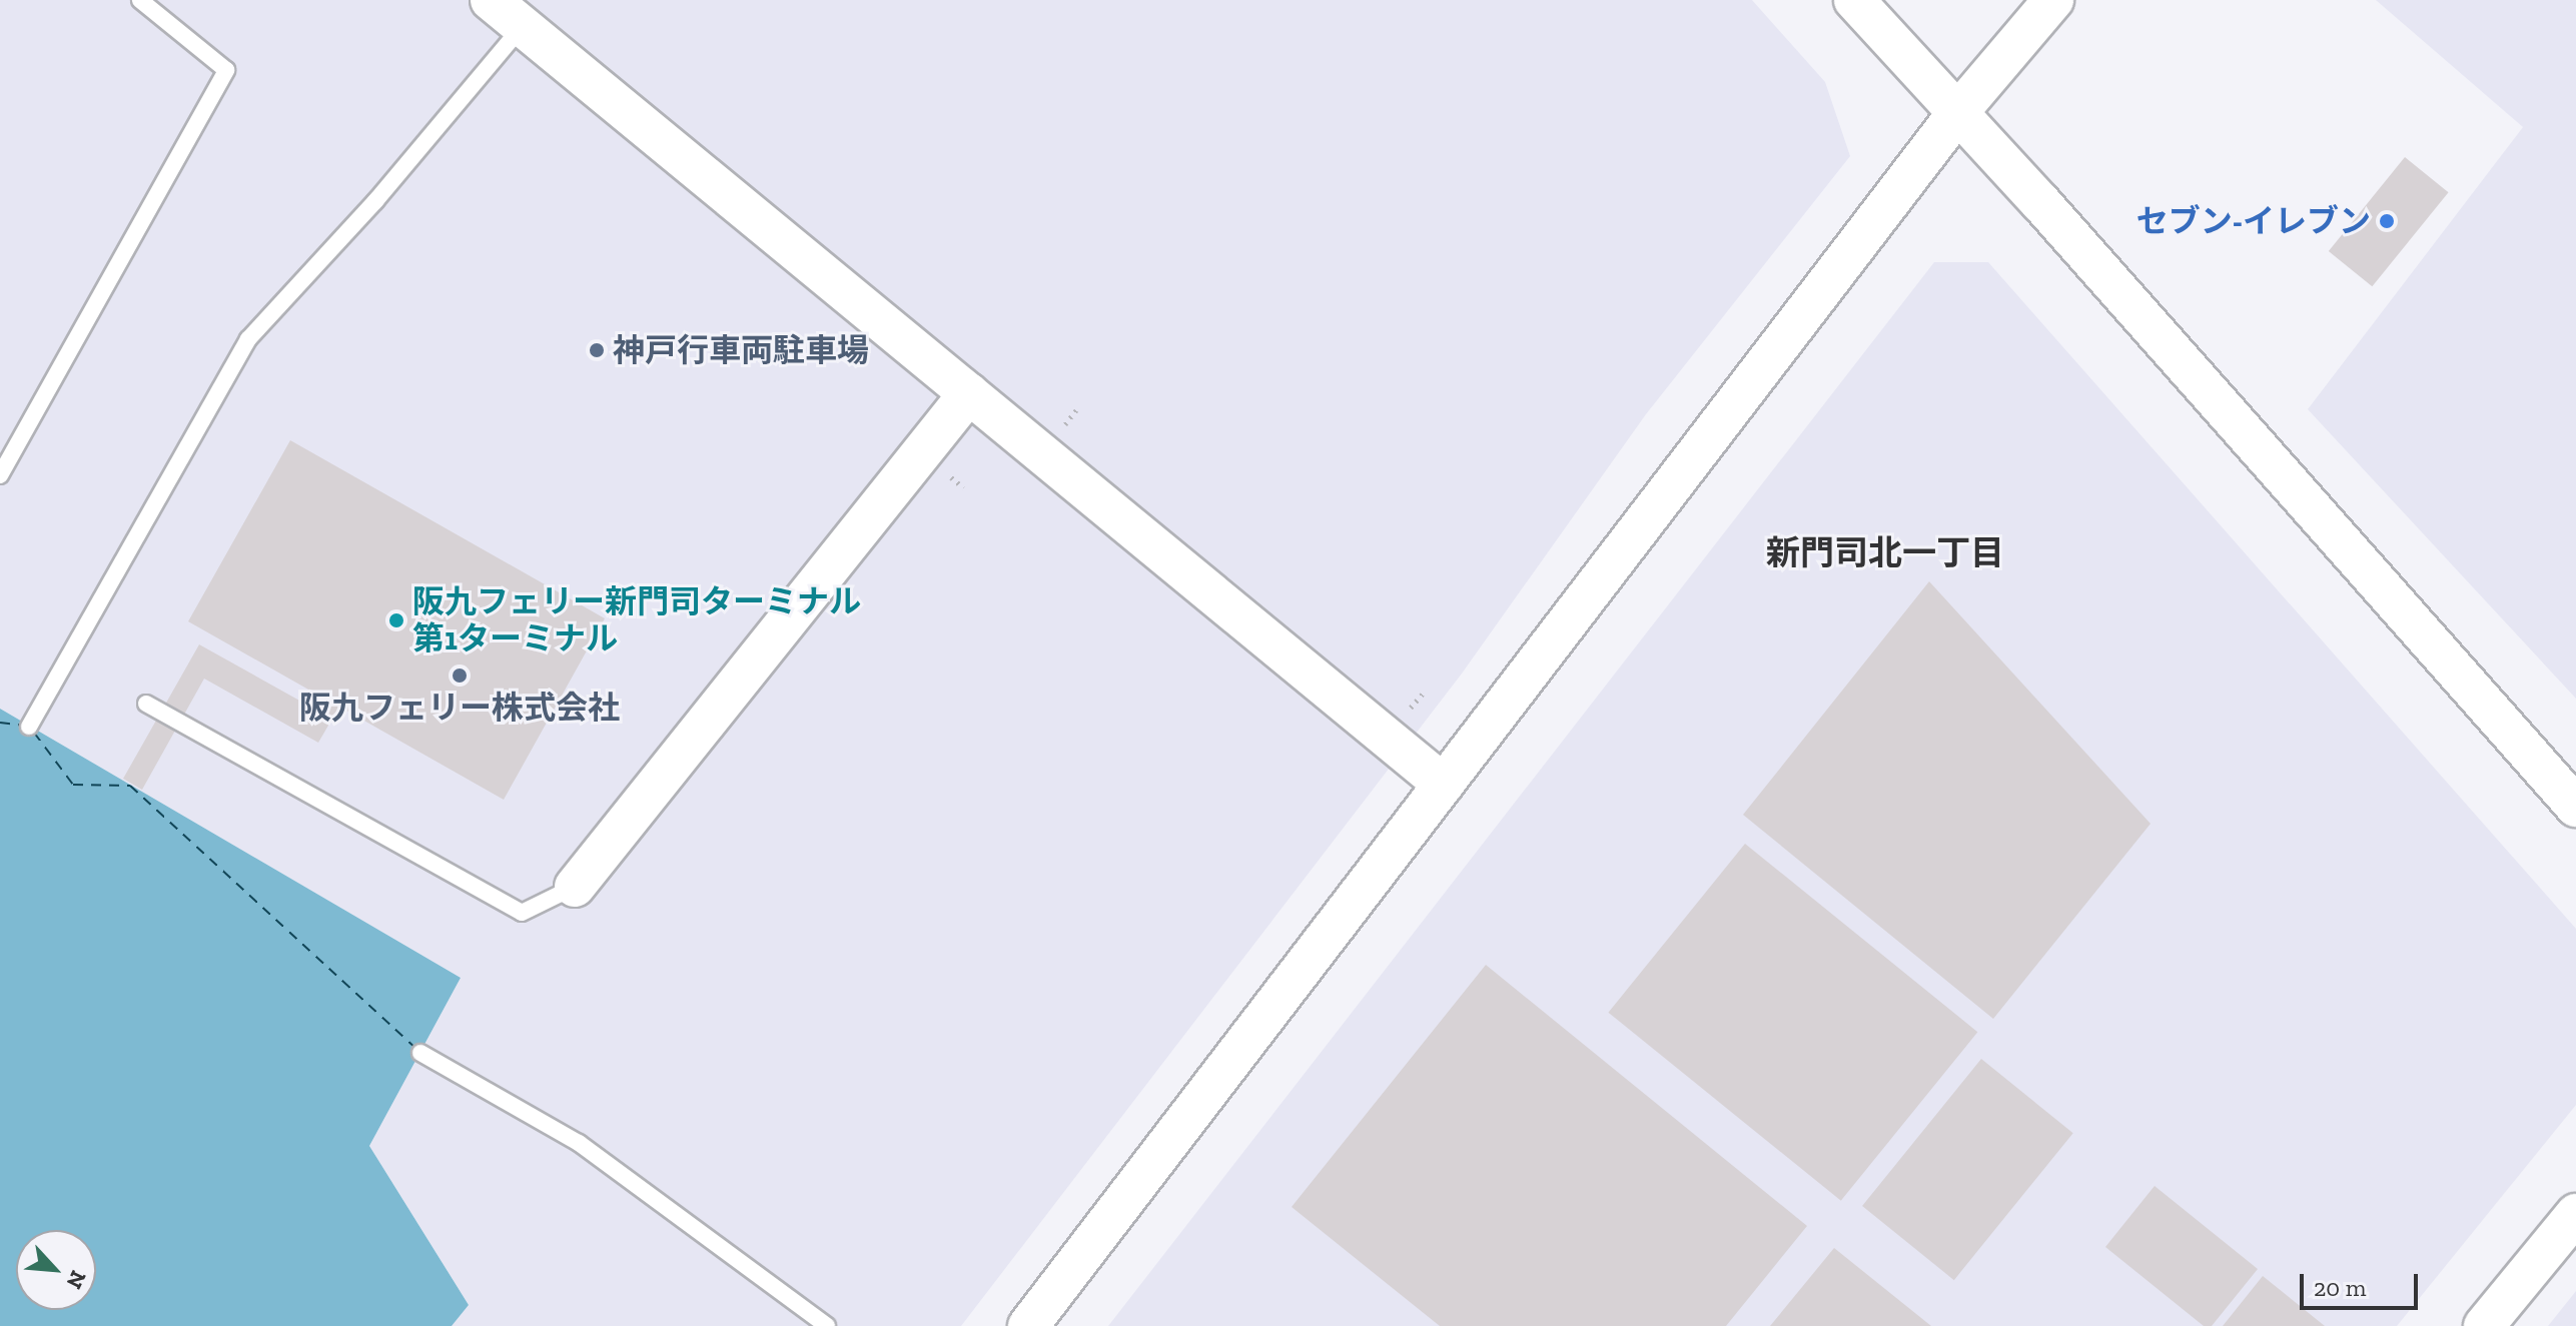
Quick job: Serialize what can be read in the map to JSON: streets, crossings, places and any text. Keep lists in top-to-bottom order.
{
  "districts": ["新門司北一丁目"],
  "places": [
    "セブン-イレブン",
    "神戸行車両駐車場",
    "阪九フェリー新門司ターミナル 第1ターミナル",
    "阪九フェリー株式会社"
  ],
  "scale_bar": "20 m",
  "north": "bottom right"
}
